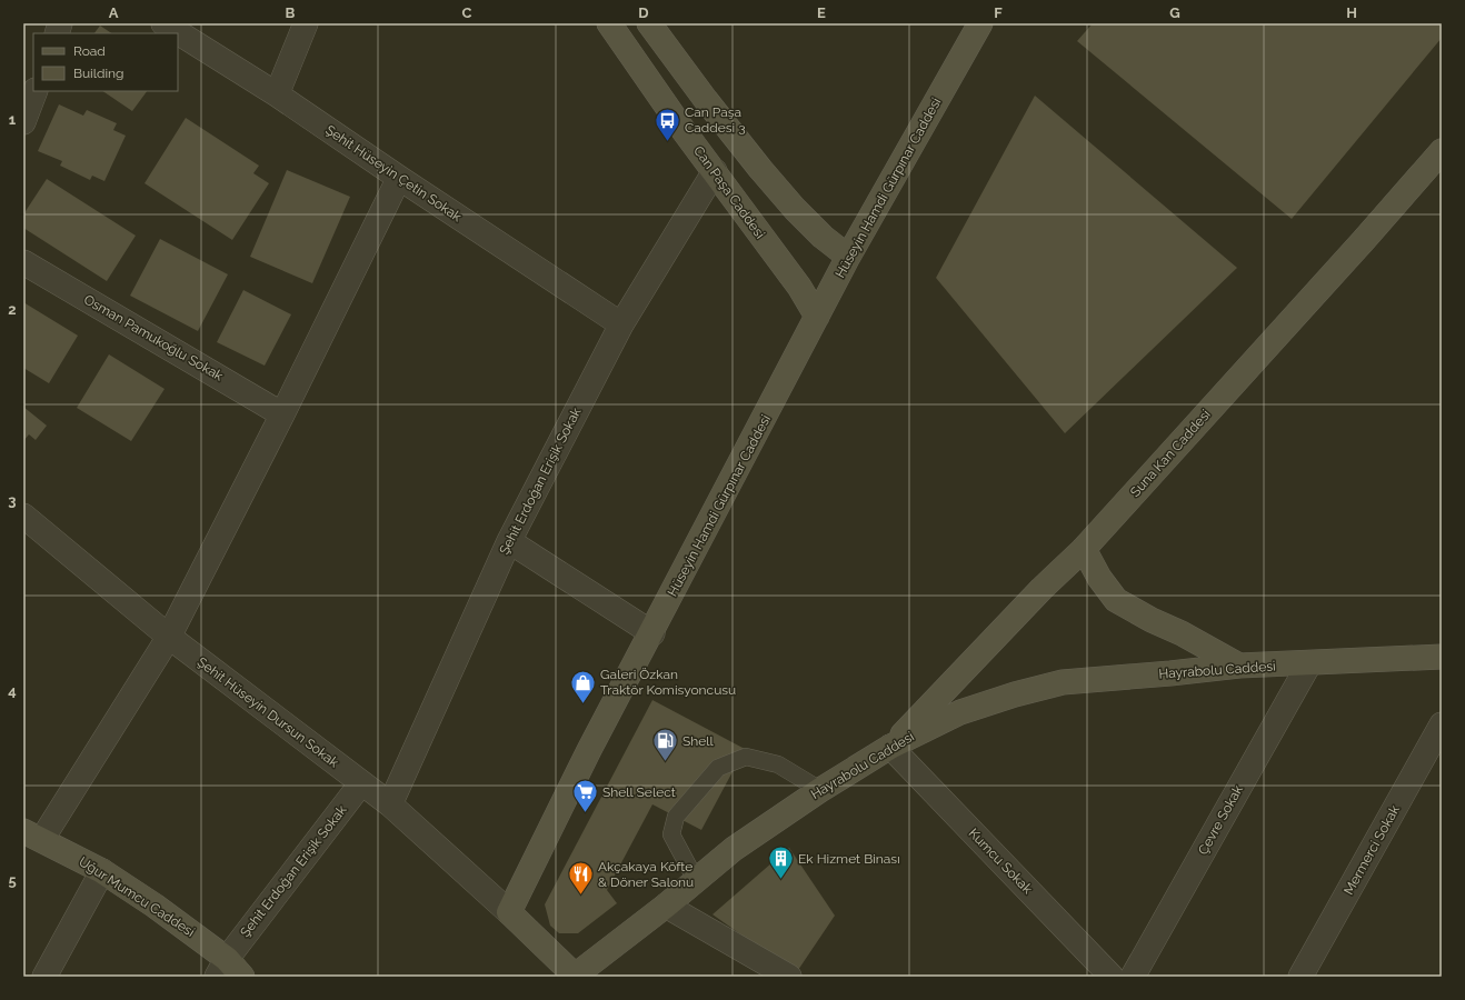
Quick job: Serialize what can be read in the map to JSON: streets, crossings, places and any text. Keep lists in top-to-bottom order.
{
  "streets": {
    "street": [
      "Şehit Hüseyin Çetin Sokak",
      "Hüseyin Hamdi Gürpınar Caddesi",
      "Can Paşa Caddesi",
      "Osman Pamukoğlu Sokak",
      "Suna Kan Caddesi",
      "Şehit Erdoğan Erişik Sokak",
      "Hayrabolu Caddesi",
      "Şehit Hüseyin Dursun Sokak",
      "Çevre Sokak",
      "Mermerci Sokak",
      "Kumcu Sokak",
      "Uğur Mumcu Caddesi"
    ]
  },
  "crossings": [
    ["Şehit Hüseyin Çetin Sokak", "Şehit Erdoğan Erişik Sokak"],
    ["Hüseyin Hamdi Gürpınar Caddesi", "Can Paşa Caddesi"],
    ["Hüseyin Hamdi Gürpınar Caddesi", "Şehit Hüseyin Dursun Sokak"],
    ["Can Paşa Caddesi", "Şehit Erdoğan Erişik Sokak"],
    ["Suna Kan Caddesi", "Hayrabolu Caddesi"],
    ["Suna Kan Caddesi", "Kumcu Sokak"],
    ["Şehit Erdoğan Erişik Sokak", "Şehit Hüseyin Dursun Sokak"],
    ["Şehit Erdoğan Erişik Sokak", "Uğur Mumcu Caddesi"],
    ["Hayrabolu Caddesi", "Çevre Sokak"],
    ["Hayrabolu Caddesi", "Kumcu Sokak"]
  ],
  "places": {
    "bus stop": ["Can Paşa Caddesi 3"],
    "shop": ["Galeri Özkan Traktör Komisyoncusu"],
    "fuel station": ["Shell"],
    "supermarket": ["Shell Select"],
    "building": ["Ek Hizmet Binası"],
    "restaurant": ["Akçakaya Köfte & Döner Salonu"]
  },
  "legend": ["Road", "Building"],
  "grid": {
    "columns": [
      "A",
      "B",
      "C",
      "D",
      "E",
      "F",
      "G",
      "H"
    ],
    "rows": [
      "1",
      "2",
      "3",
      "4",
      "5"
    ]
  }
}
